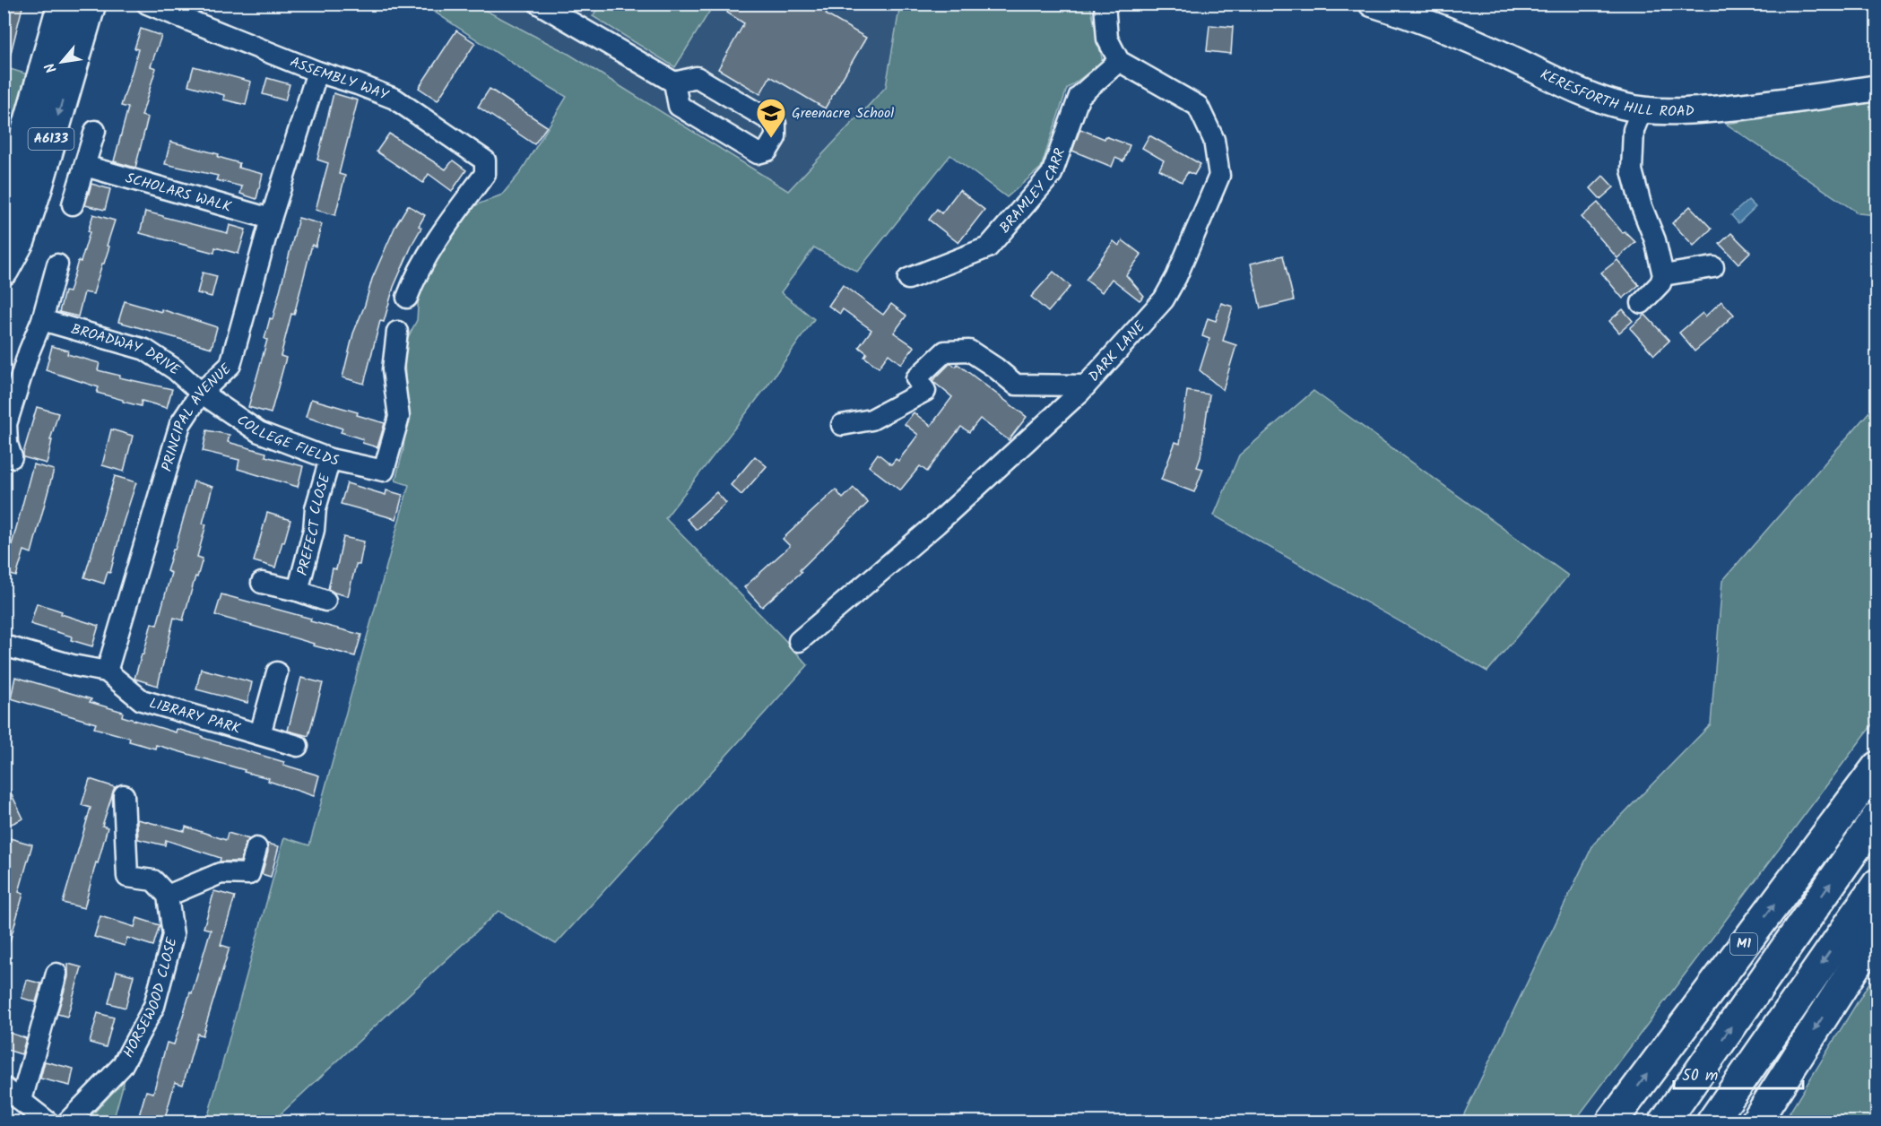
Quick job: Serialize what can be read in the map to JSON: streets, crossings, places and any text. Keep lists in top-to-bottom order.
{
  "streets": {
    "highway": ["A6133", "M1"],
    "main road": ["KERESFORTH HILL ROAD"],
    "street": [
      "ASSEMBLY WAY",
      "BRAMLEY CARR",
      "SCHOLARS WALK",
      "BROADWAY DRIVE",
      "DARK LANE",
      "PRINCIPAL AVENUE",
      "COLLEGE FIELDS",
      "PREFECT CLOSE",
      "LIBRARY PARK",
      "HORSEWOOD CLOSE"
    ]
  },
  "crossings": [
    ["ASSEMBLY WAY", "PRINCIPAL AVENUE"],
    ["BRAMLEY CARR", "DARK LANE"],
    ["SCHOLARS WALK", "PRINCIPAL AVENUE"],
    ["BROADWAY DRIVE", "PRINCIPAL AVENUE"],
    ["BROADWAY DRIVE", "COLLEGE FIELDS"],
    ["PRINCIPAL AVENUE", "COLLEGE FIELDS"],
    ["PRINCIPAL AVENUE", "LIBRARY PARK"],
    ["COLLEGE FIELDS", "PREFECT CLOSE"]
  ],
  "places": {
    "school or university": ["Greenacre School"]
  },
  "scale_bar": "50 m",
  "north": "bottom left"
}
